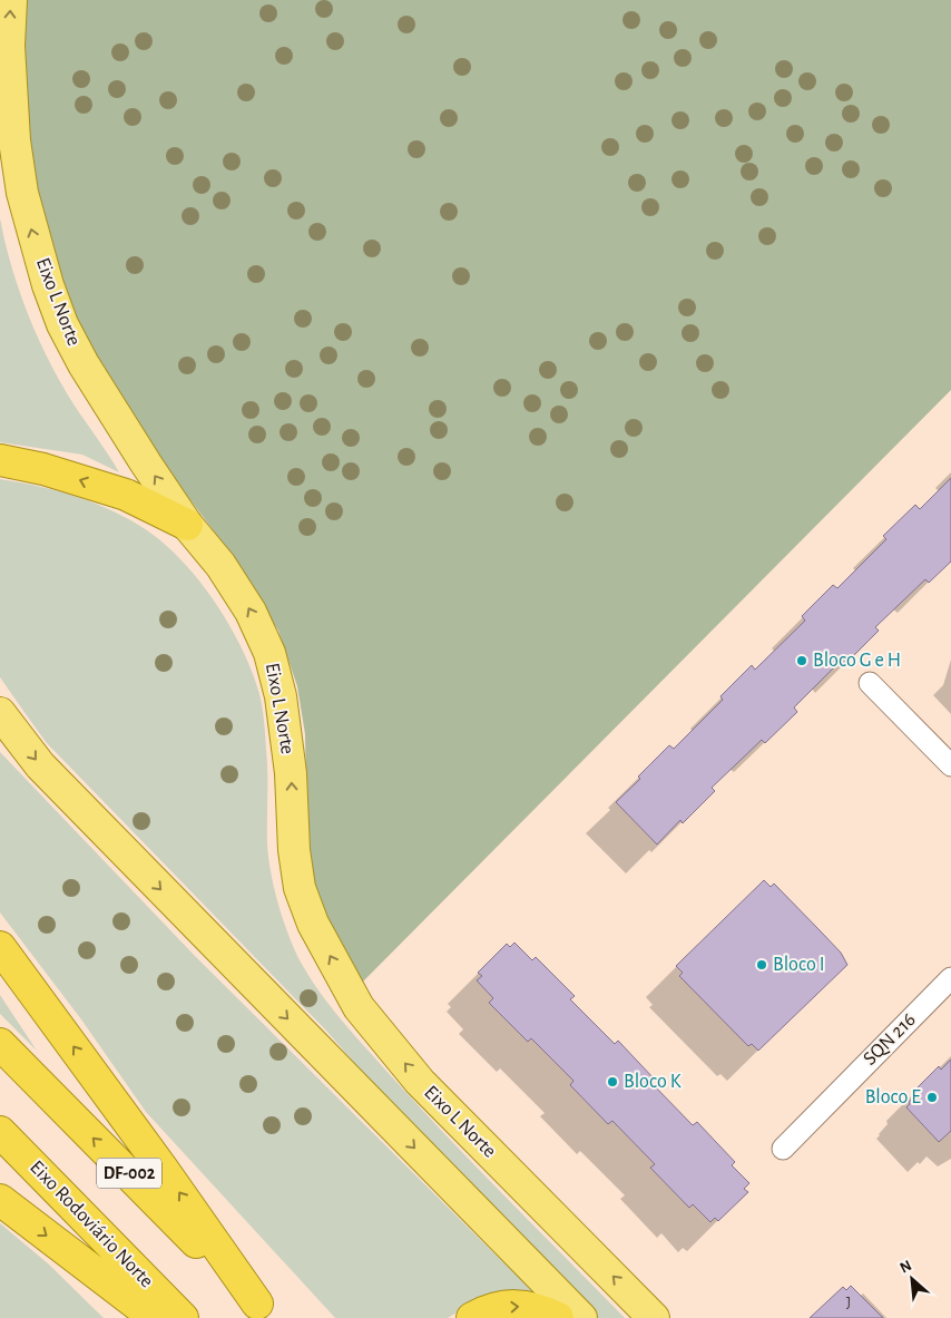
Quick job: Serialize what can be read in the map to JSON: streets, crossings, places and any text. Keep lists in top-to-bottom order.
{
  "streets": {
    "highway": ["DF-002", "Eixo Rodoviário Norte"],
    "main road": ["Eixo L Norte"],
    "street": ["SQN 216"]
  },
  "places": [
    "Bloco G e H",
    "Bloco I",
    "Bloco K",
    "Bloco E"
  ],
  "house_numbers": ["J"],
  "north": "top left"
}
